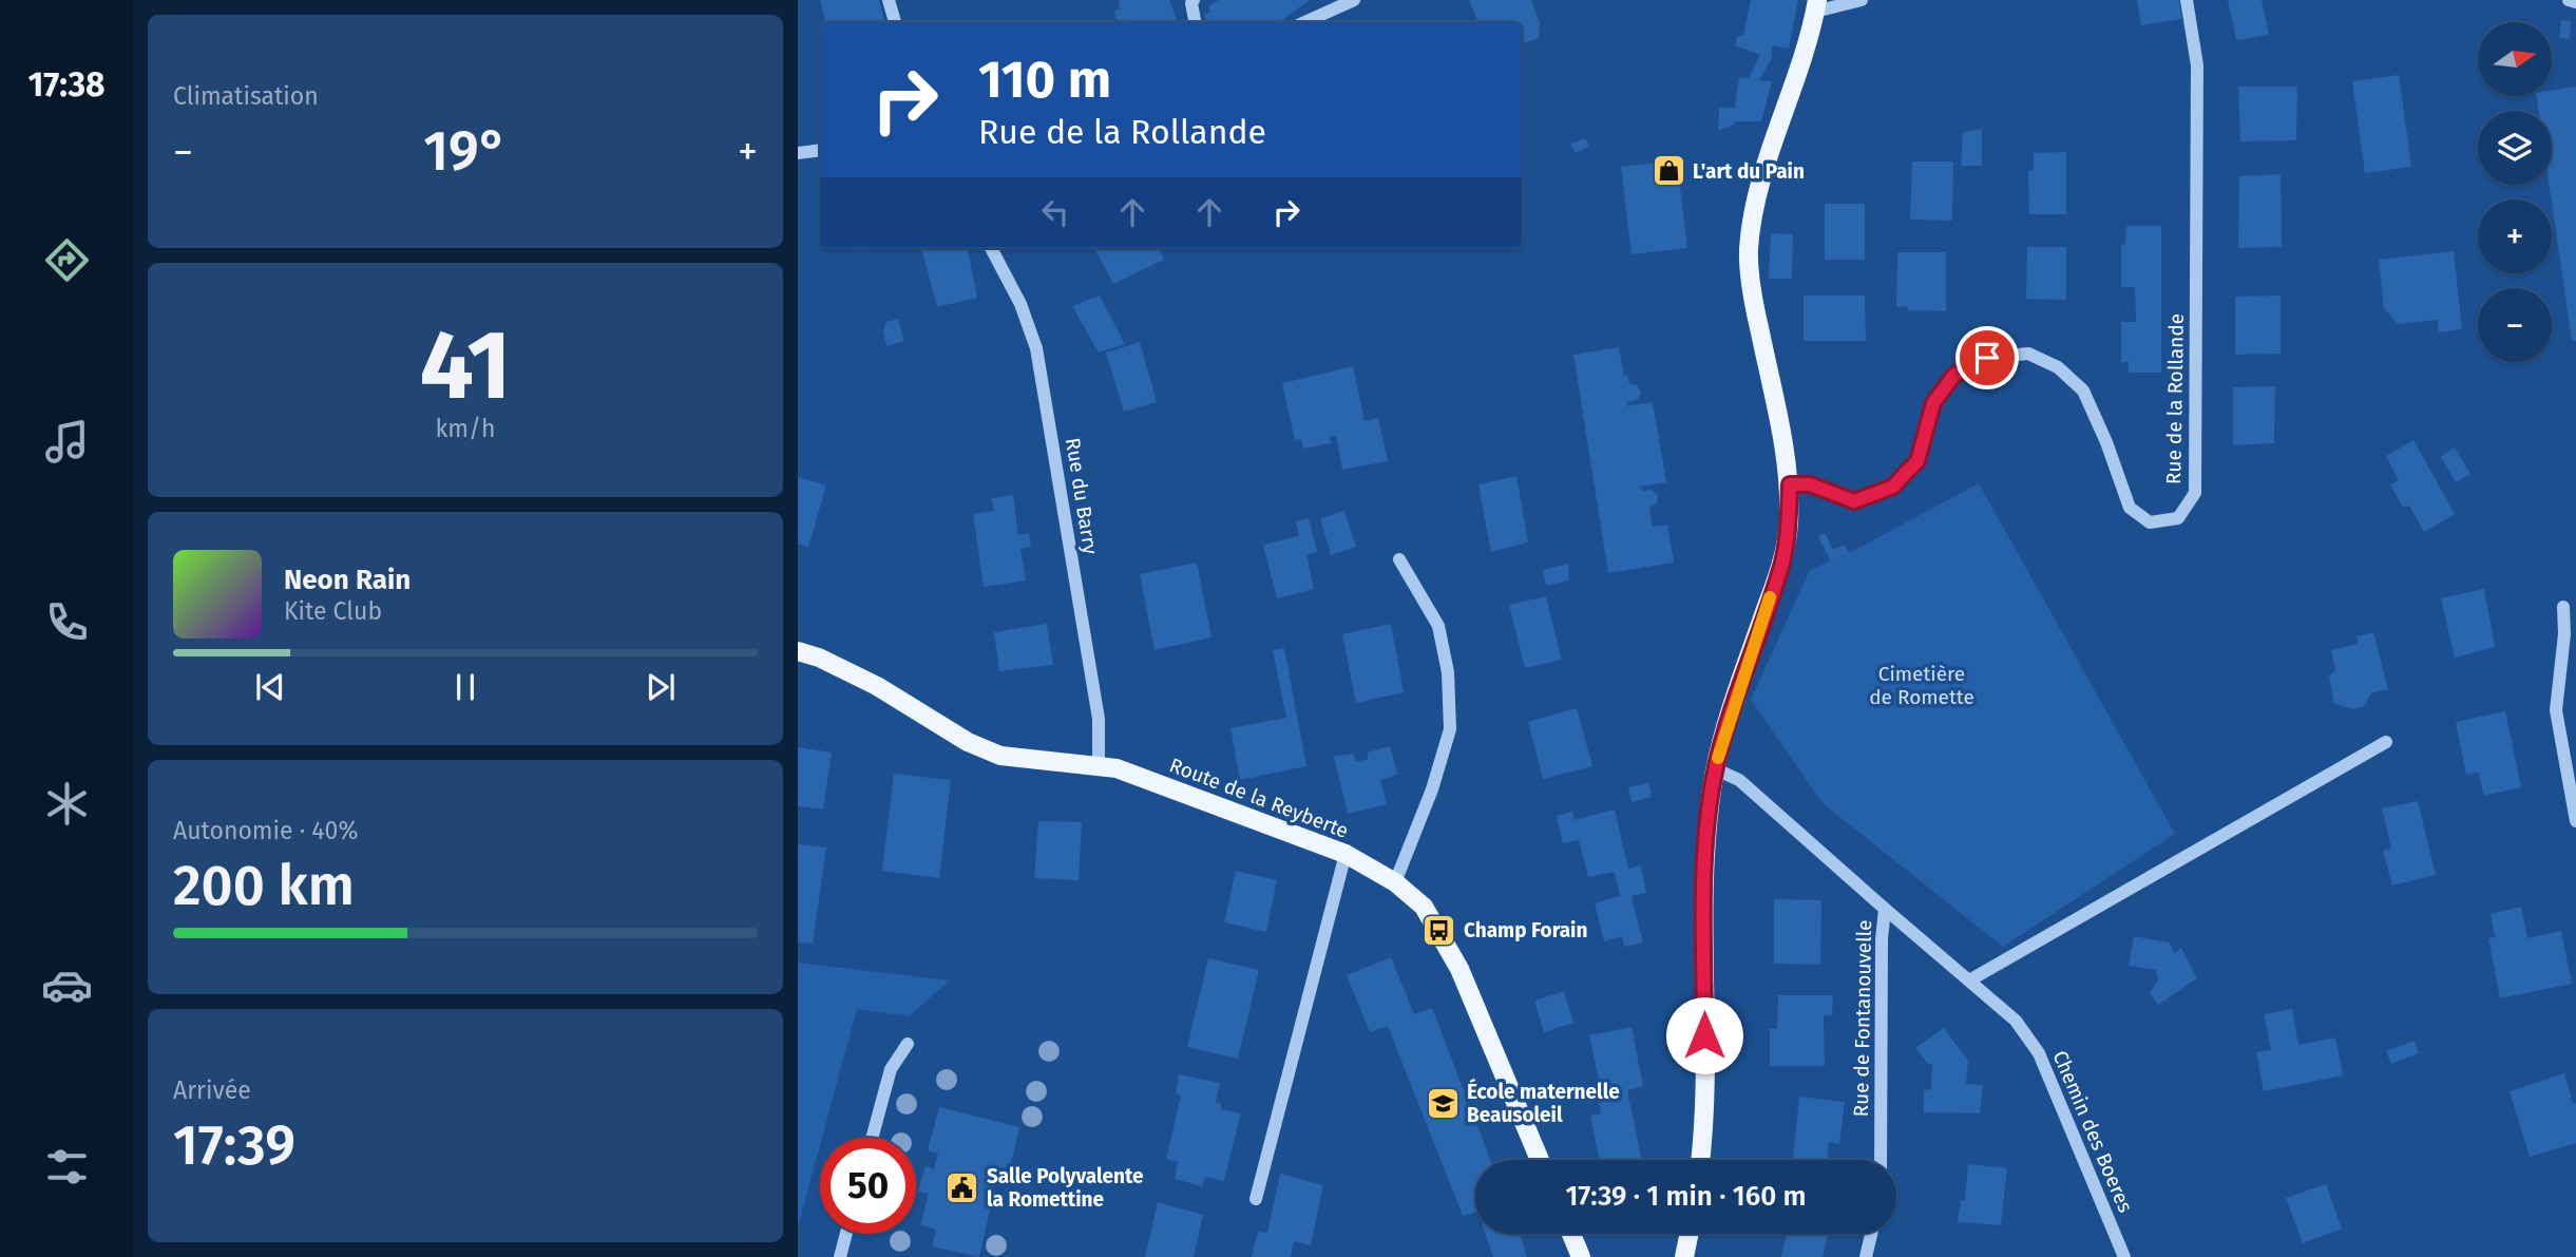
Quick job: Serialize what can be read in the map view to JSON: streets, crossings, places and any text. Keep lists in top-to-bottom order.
{
  "streets": {
    "main road": ["Route de la Reyberte"],
    "street": [
      "Rue de la Rollande",
      "Rue du Barry",
      "Rue de Fontanouvelle",
      "Chemin des Boeres"
    ]
  },
  "crossings": [
    ["Rue du Barry", "Route de la Reyberte"],
    ["Rue de Fontanouvelle", "Chemin des Boeres"]
  ],
  "parks": ["Cimetière de Romette"],
  "places": {
    "shop": ["L'art du Pain"],
    "bus stop": ["Champ Forain"],
    "school or university": ["École maternelle Beausoleil"],
    "public building": ["Salle Polyvalente la Romettine"]
  },
  "north": "right",
  "page": {
    "tabs": "17:38",
    "tile": [
      "Climatisation",
      ["41", "km/h"],
      ["Autonomie · 40%", "200 km"],
      ["Arrivée", "17:39"]
    ],
    "map_buttons": ["+", "−"],
    "turn": ["110 m", "Rue de la Rollande"],
    "heat": ["−", "19°", "+"],
    "song": ["Neon Rain", "Kite Club"],
    "limit": "50",
    "trip": "17:39 · 1 min · 160 m"
  }
}
